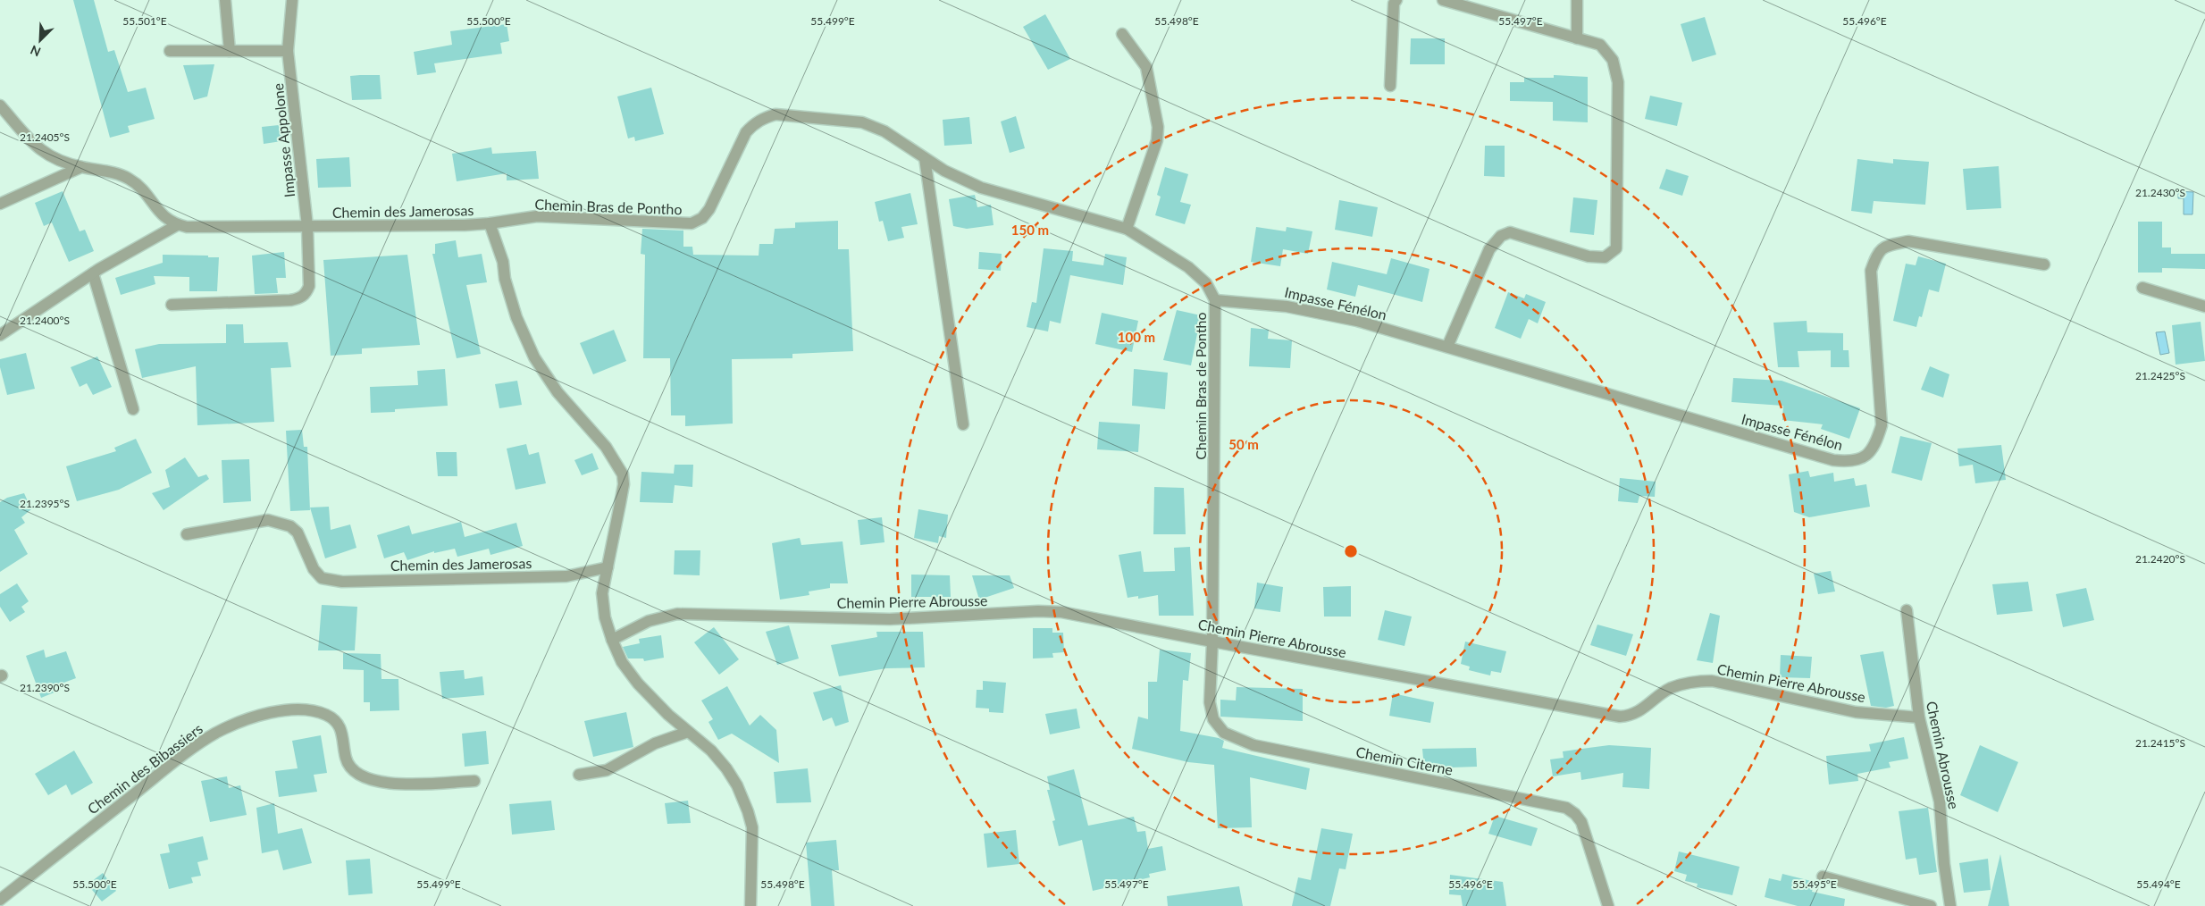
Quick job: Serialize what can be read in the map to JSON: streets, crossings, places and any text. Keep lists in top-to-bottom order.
{
  "streets": {
    "street": [
      "Impasse Appolone",
      "Chemin Bras de Pontho",
      "Chemin des Jamerosas",
      "Impasse Fénélon",
      "Chemin Pierre Abrousse",
      "Chemin Abrousse",
      "Chemin Citerne",
      "Chemin des Bibassiers"
    ]
  },
  "crossings": [
    ["Impasse Appolone", "Chemin des Jamerosas"],
    ["Chemin Bras de Pontho", "Chemin des Jamerosas"],
    ["Chemin Bras de Pontho", "Impasse Fénélon"],
    ["Chemin Bras de Pontho", "Chemin Pierre Abrousse"],
    ["Chemin Bras de Pontho", "Chemin Citerne"],
    ["Chemin des Jamerosas", "Chemin Pierre Abrousse"],
    ["Chemin Pierre Abrousse", "Chemin Abrousse"],
    ["Chemin Pierre Abrousse", "Chemin Citerne"]
  ],
  "north": "bottom left",
  "coordinates": [
    "55.501°E",
    "55.500°E",
    "55.499°E",
    "55.498°E",
    "55.497°E",
    "55.496°E",
    "21.2405°S",
    "21.2430°S",
    "21.2400°S",
    "21.2425°S",
    "21.2395°S",
    "21.2420°S",
    "21.2390°S",
    "21.2415°S",
    "55.495°E",
    "55.494°E"
  ],
  "rings": ["150 m", "100 m", "50 m"]
}
